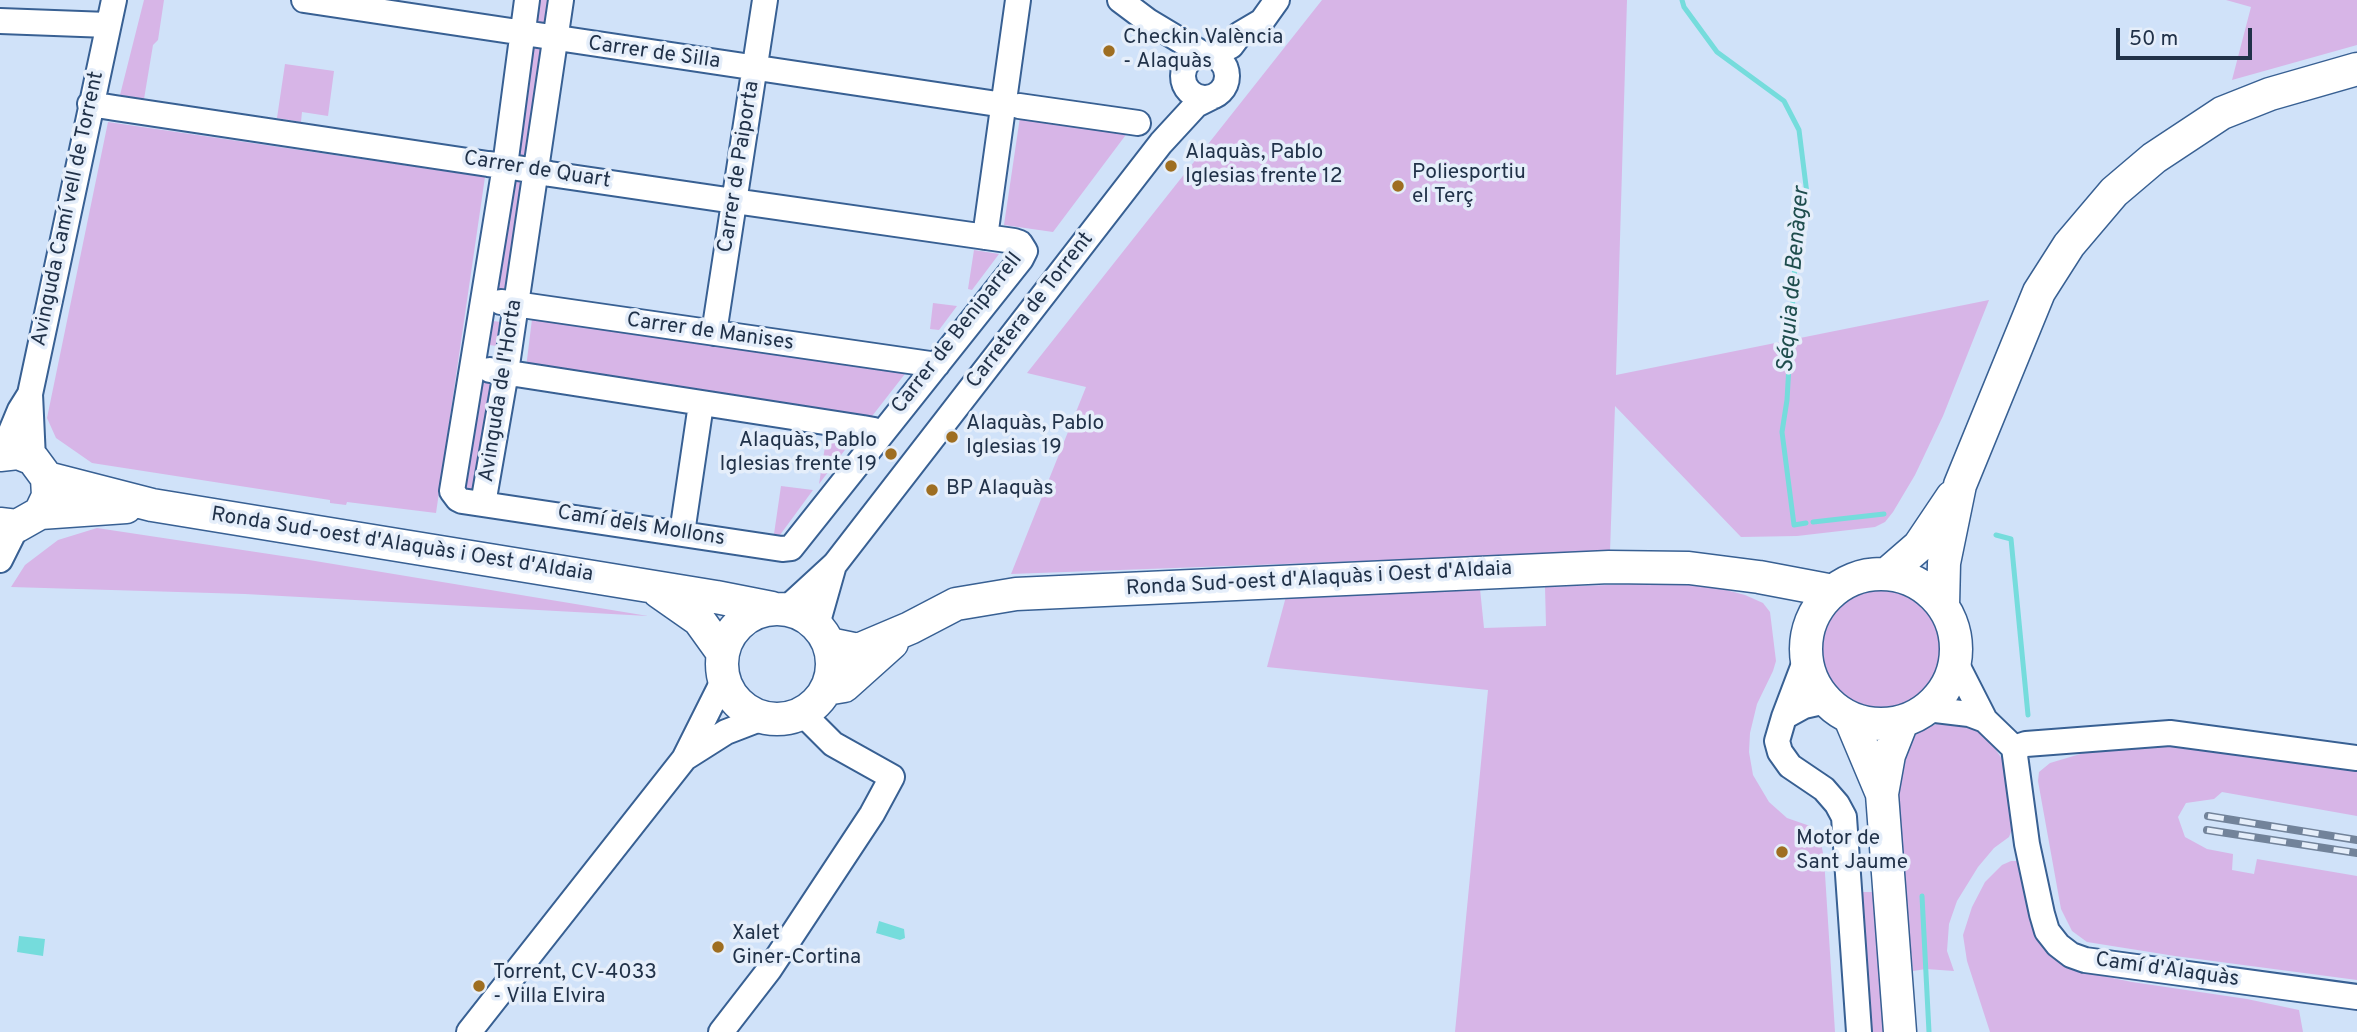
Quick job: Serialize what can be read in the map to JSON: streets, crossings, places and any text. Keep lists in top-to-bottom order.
{
  "streets": {
    "main road": ["Ronda Sud-oest d'Alaquàs i Oest d'Aldaia"],
    "street": [
      "Carrer de Silla",
      "Carrer de Paiporta",
      "Carrer de Quart",
      "Avinguda Camí vell de Torrent",
      "Carretera de Torrent",
      "Carrer de Manises",
      "Carrer de Beniparrell",
      "Avinguda de l'Horta",
      "Camí dels Mollons",
      "Camí d'Alaquàs"
    ]
  },
  "crossings": [
    ["Carrer de Silla", "Carrer de Paiporta"],
    ["Carrer de Silla", "Carrer de Beniparrell"],
    ["Carrer de Silla", "Avinguda de l'Horta"],
    ["Carrer de Paiporta", "Carrer de Quart"],
    ["Carrer de Paiporta", "Carrer de Manises"],
    ["Carrer de Quart", "Avinguda Camí vell de Torrent"],
    ["Carrer de Quart", "Carrer de Beniparrell"],
    ["Carrer de Quart", "Avinguda de l'Horta"],
    ["Avinguda Camí vell de Torrent", "Ronda Sud-oest d'Alaquàs i Oest d'Aldaia"],
    ["Carretera de Torrent", "Ronda Sud-oest d'Alaquàs i Oest d'Aldaia"],
    ["Carrer de Manises", "Carrer de Beniparrell"],
    ["Carrer de Manises", "Avinguda de l'Horta"],
    ["Carrer de Beniparrell", "Camí dels Mollons"],
    ["Avinguda de l'Horta", "Camí dels Mollons"]
  ],
  "water": ["Séquia de Benàger"],
  "places": [
    "Checkin València - Alaquàs",
    "Alaquàs, Pablo Iglesias frente 12",
    "Poliesportiu el Terç",
    "Alaquàs, Pablo Iglesias 19",
    "Alaquàs, Pablo Iglesias frente 19",
    "BP Alaquàs",
    "Motor de Sant Jaume",
    "Xalet Giner-Cortina",
    "Torrent, CV-4033 - Villa Elvira"
  ],
  "scale_bar": "50 m"
}
